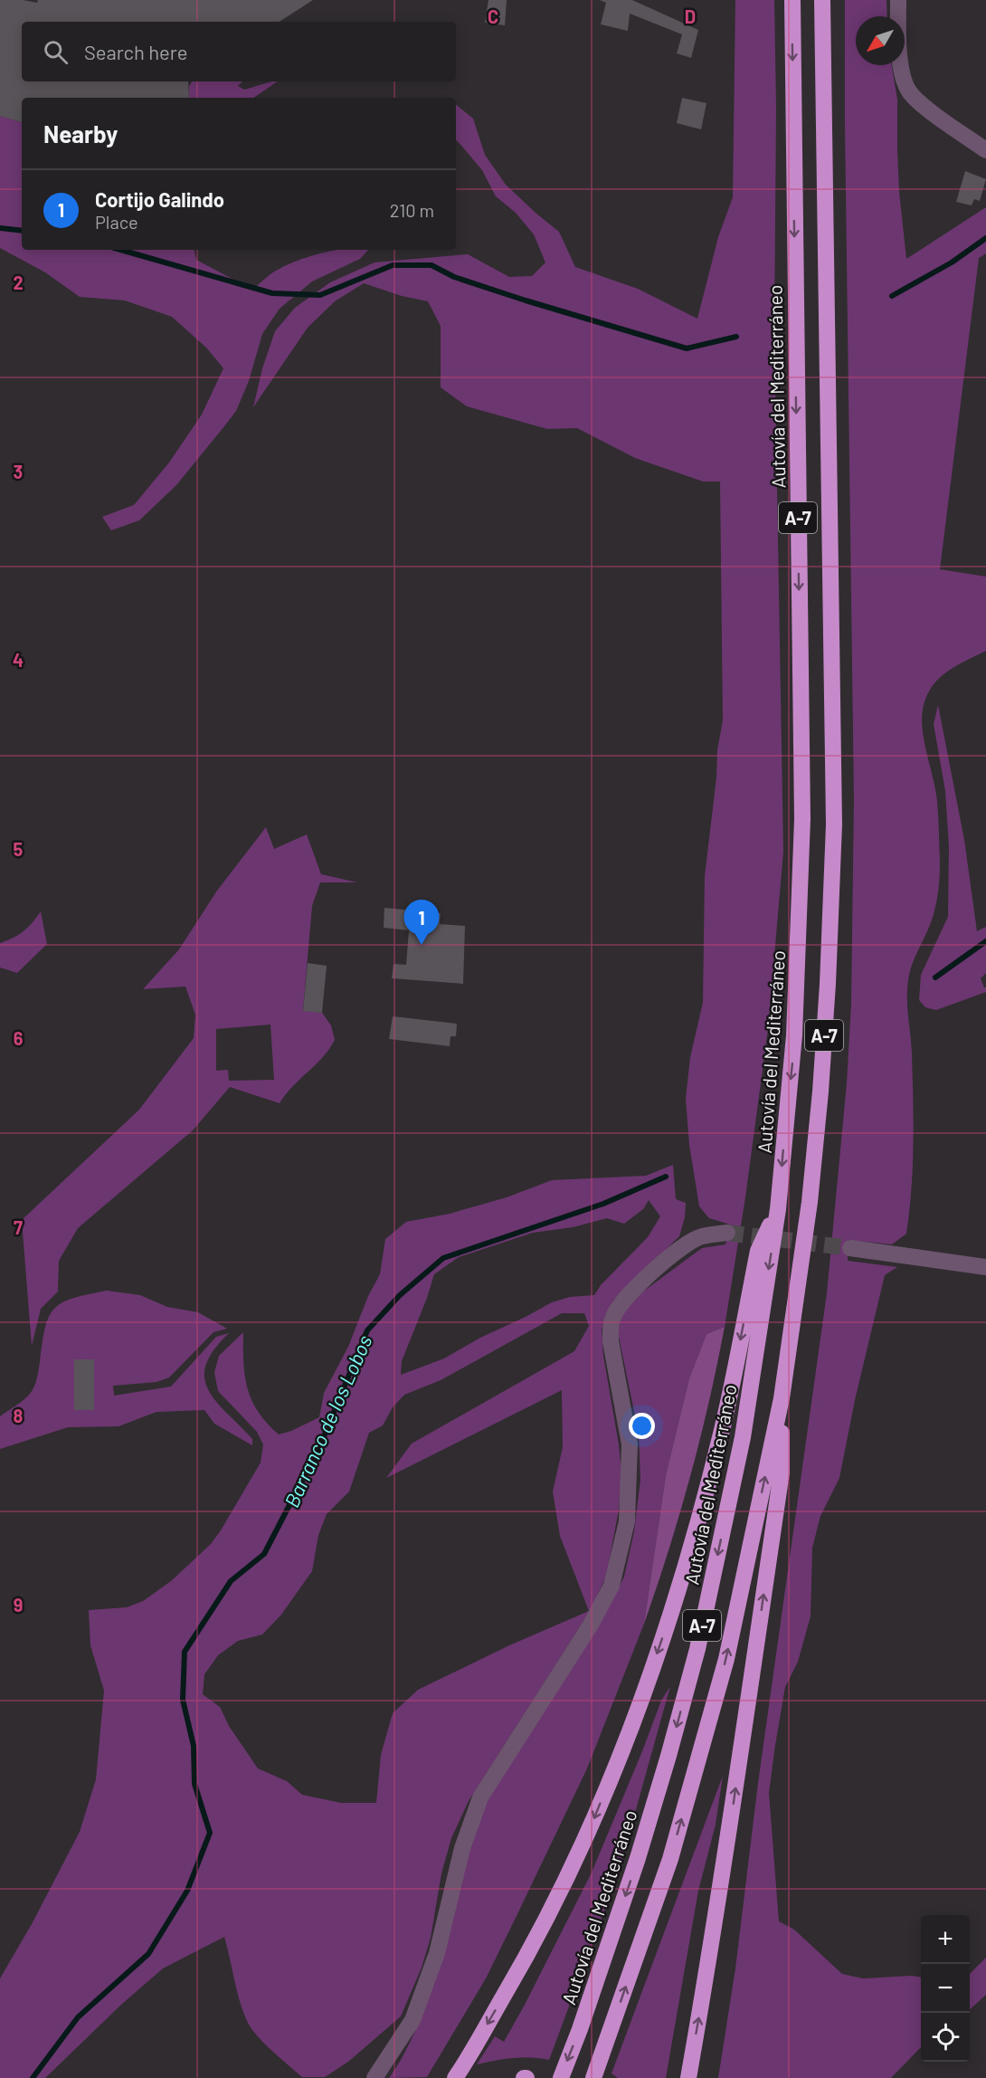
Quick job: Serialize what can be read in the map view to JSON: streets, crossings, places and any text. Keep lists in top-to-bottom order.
{
  "streets": {
    "highway": ["Autovía del Mediterráneo", "A-7"]
  },
  "water": ["Barranco de los Lobos"],
  "north": "bottom left",
  "page": {
    "search": "Search here",
    "heading": "Nearby",
    "list": [
      {
        "mark": "1",
        "name": "Cortijo Galindo",
        "note": "Place",
        "value": "210 m"
      }
    ],
    "pins": "1",
    "map_buttons": ["+", "−"]
  },
  "grid": {
    "columns": ["C", "D"],
    "rows": [
      "2",
      "3",
      "4",
      "5",
      "6",
      "7",
      "8",
      "9"
    ]
  }
}
